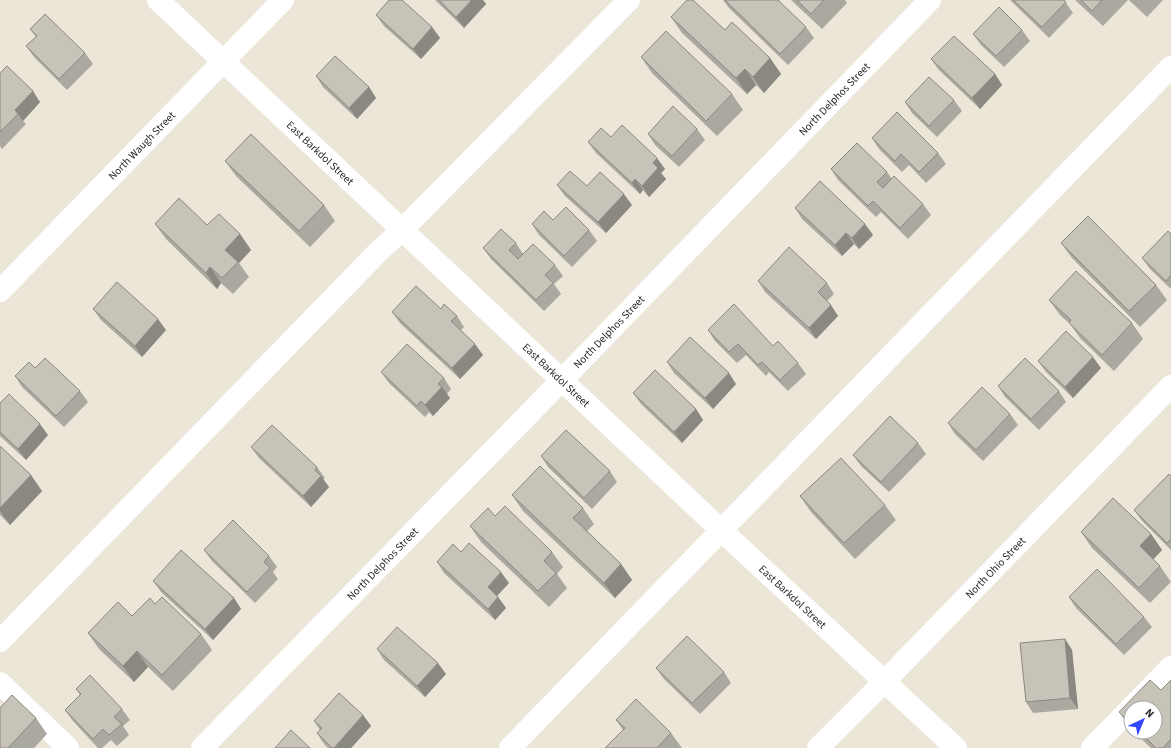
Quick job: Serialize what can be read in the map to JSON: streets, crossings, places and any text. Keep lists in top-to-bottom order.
{
  "streets": {
    "street": [
      "North Delphos Street",
      "North Waugh Street",
      "East Barkdol Street",
      "North Ohio Street"
    ]
  },
  "crossings": [
    ["North Delphos Street", "East Barkdol Street"],
    ["North Waugh Street", "East Barkdol Street"],
    ["East Barkdol Street", "North Ohio Street"]
  ],
  "north": "top right"
}
